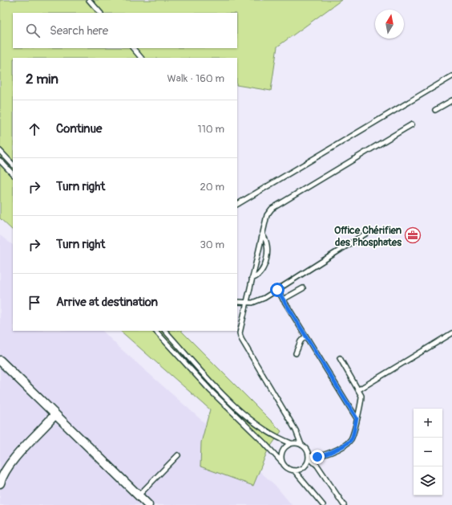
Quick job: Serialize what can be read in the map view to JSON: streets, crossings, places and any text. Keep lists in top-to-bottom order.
{
  "places": {
    "office": ["Office Chérifien des Phosphates"]
  },
  "north": "top",
  "page": {
    "search": "Search here",
    "heading": ["2 min", "Walk · 160 m"],
    "list": [
      ["Continue", "110 m"],
      ["Turn right", "20 m"],
      ["Turn right", "30 m"],
      "Arrive at destination"
    ],
    "map_buttons": ["+", "−"]
  }
}
